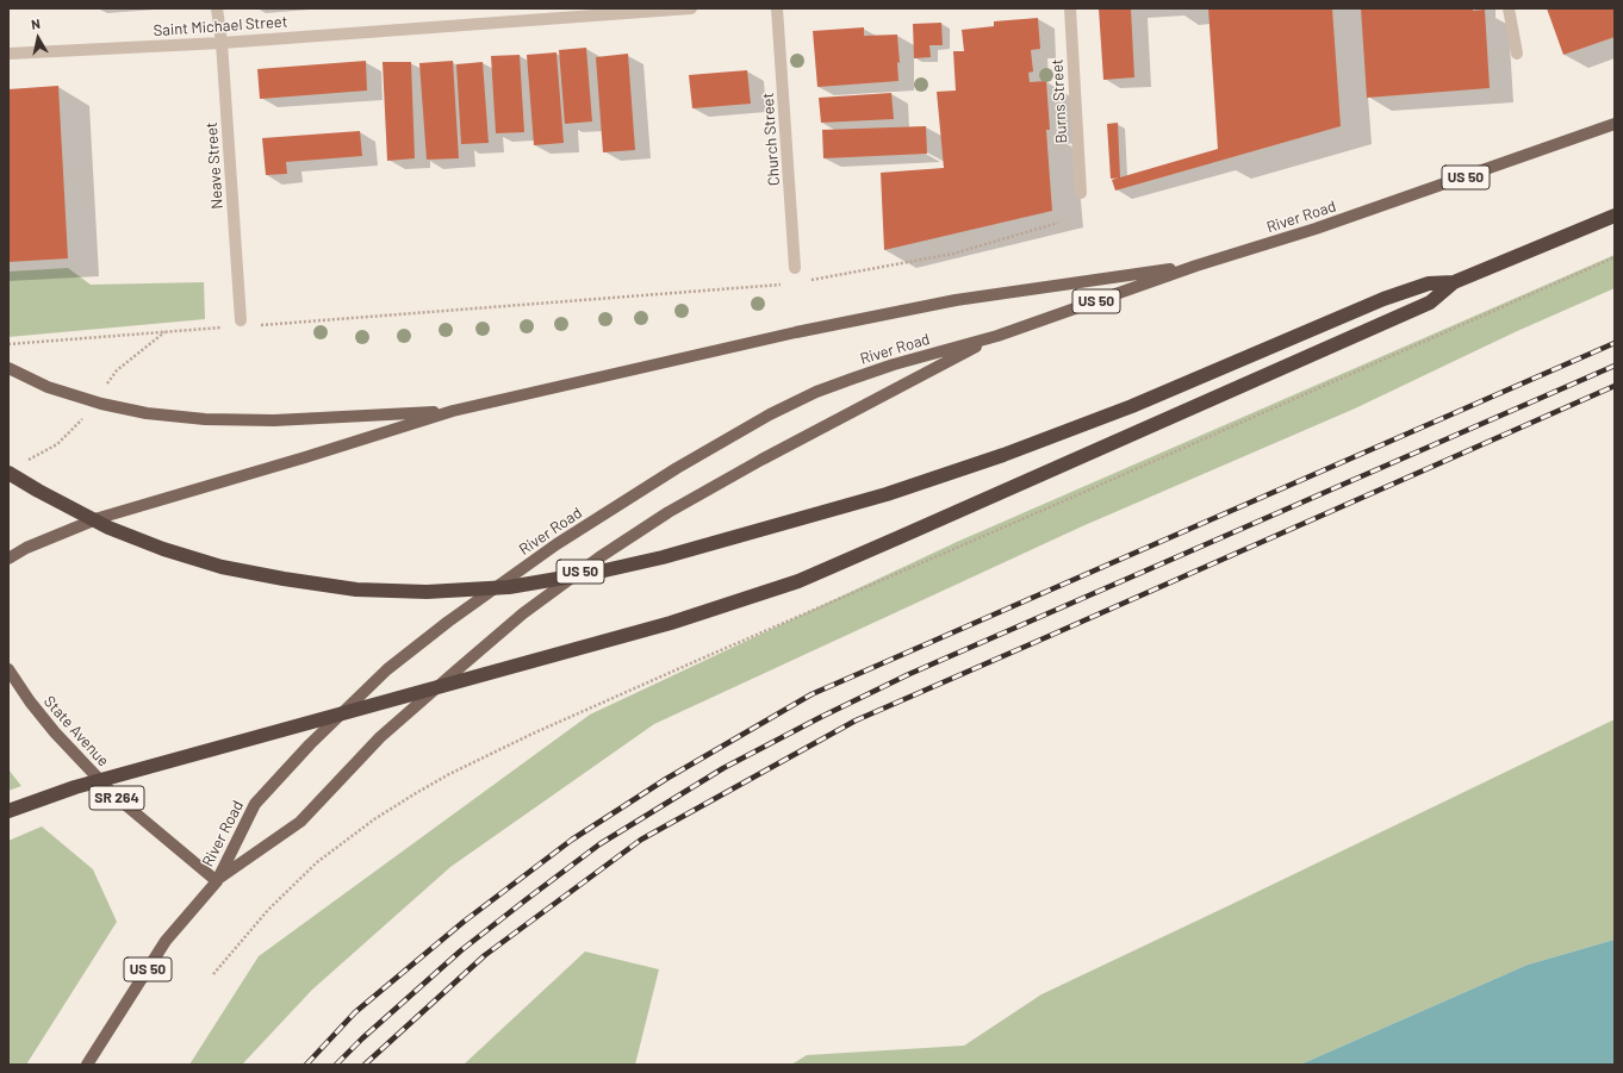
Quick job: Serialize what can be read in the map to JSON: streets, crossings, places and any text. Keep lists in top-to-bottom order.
{
  "streets": {
    "main road": [
      "US 50",
      "River Road",
      "State Avenue",
      "SR 264"
    ],
    "street": [
      "Saint Michael Street",
      "Burns Street",
      "Church Street",
      "Neave Street"
    ]
  },
  "crossings": [
    ["Saint Michael Street", "Neave Street"],
    ["River Road", "State Avenue"]
  ],
  "north": "top"
}
